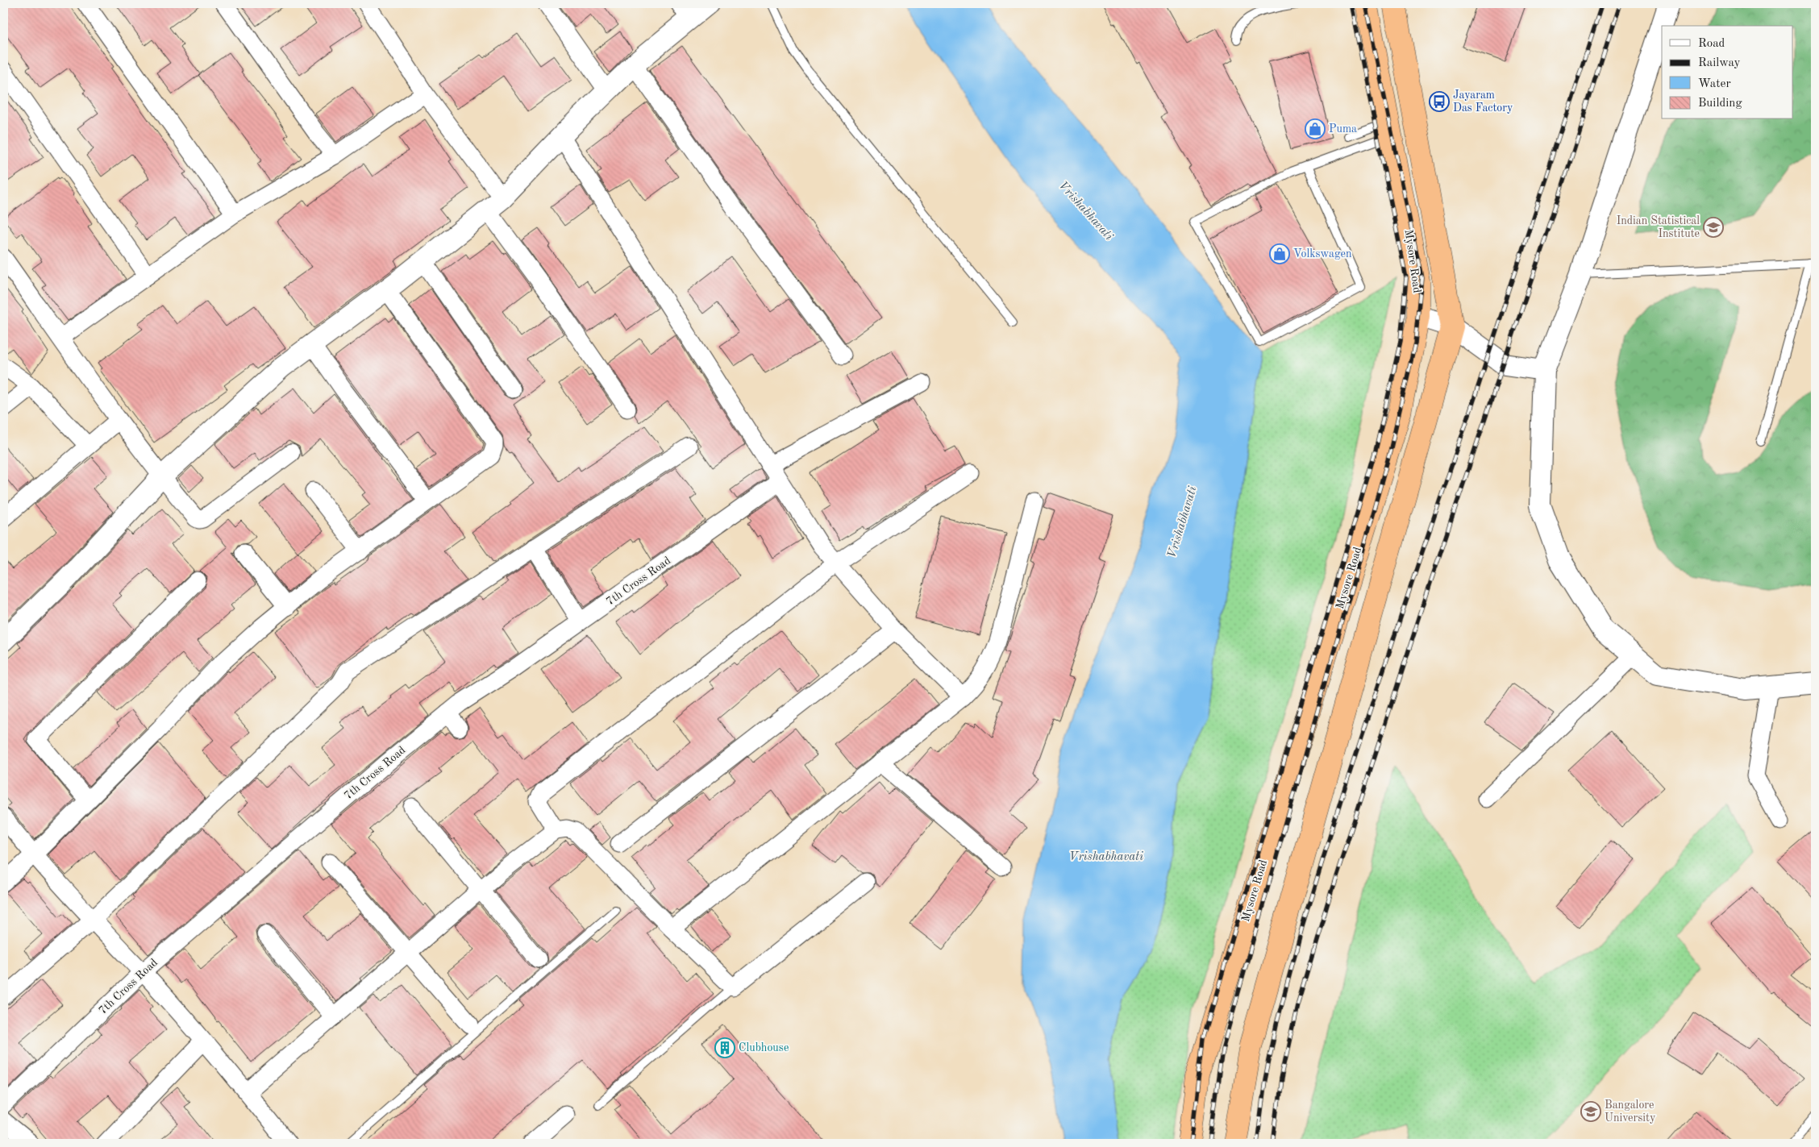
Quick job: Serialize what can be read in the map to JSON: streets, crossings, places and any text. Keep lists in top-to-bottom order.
{
  "streets": {
    "highway": ["Mysore Road"],
    "street": ["7th Cross Road"]
  },
  "water": ["Vrishabhavati"],
  "places": {
    "bus stop": ["Jayaram Das Factory"],
    "shop": ["Puma", "Volkswagen"],
    "school or university": ["Indian Statistical Institute", "Bangalore University"],
    "building": ["Clubhouse"]
  },
  "legend": [
    "Road",
    "Railway",
    "Water",
    "Building"
  ]
}
